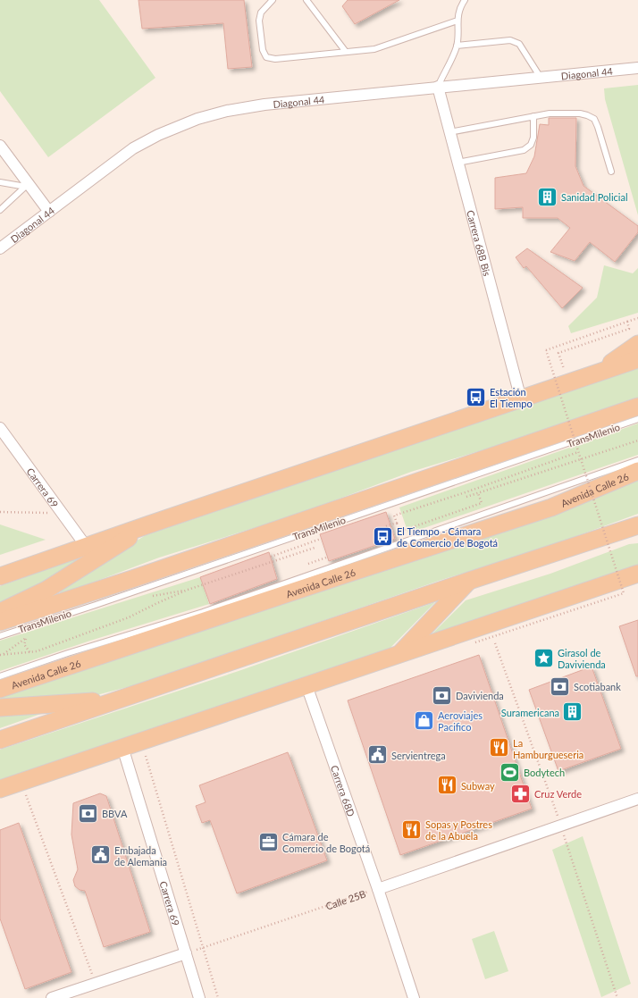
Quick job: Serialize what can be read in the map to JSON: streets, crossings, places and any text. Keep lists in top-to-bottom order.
{
  "streets": {
    "main road": ["Avenida Calle 26"],
    "street": [
      "Diagonal 44",
      "Carrera 68B Bis",
      "Carrera 69",
      "Carrera 68D",
      "Calle 25B"
    ],
    "lane": ["TransMilenio"]
  },
  "crossings": [
    ["Diagonal 44", "Carrera 68B Bis"],
    ["Carrera 69", "Calle 25B"],
    ["Carrera 68D", "Calle 25B"]
  ],
  "places": {
    "building": ["Sanidad Policial", "Suramericana"],
    "bus stop": ["Estación El Tiempo", "El Tiempo - Cámara de Comercio de Bogotá"],
    "place": ["Girasol de Davivienda"],
    "bank": ["Scotiabank", "Davivienda", "BBVA"],
    "shop": ["Aeroviajes Pacifico"],
    "restaurant": ["La Hamburgueseria", "Subway", "Sopas y Postres de la Abuela"],
    "public building": ["Servientrega", "Embajada de Alemania"],
    "sports": ["Bodytech"],
    "pharmacy": ["Cruz Verde"],
    "office": ["Cámara de Comercio de Bogotá"]
  }
}
